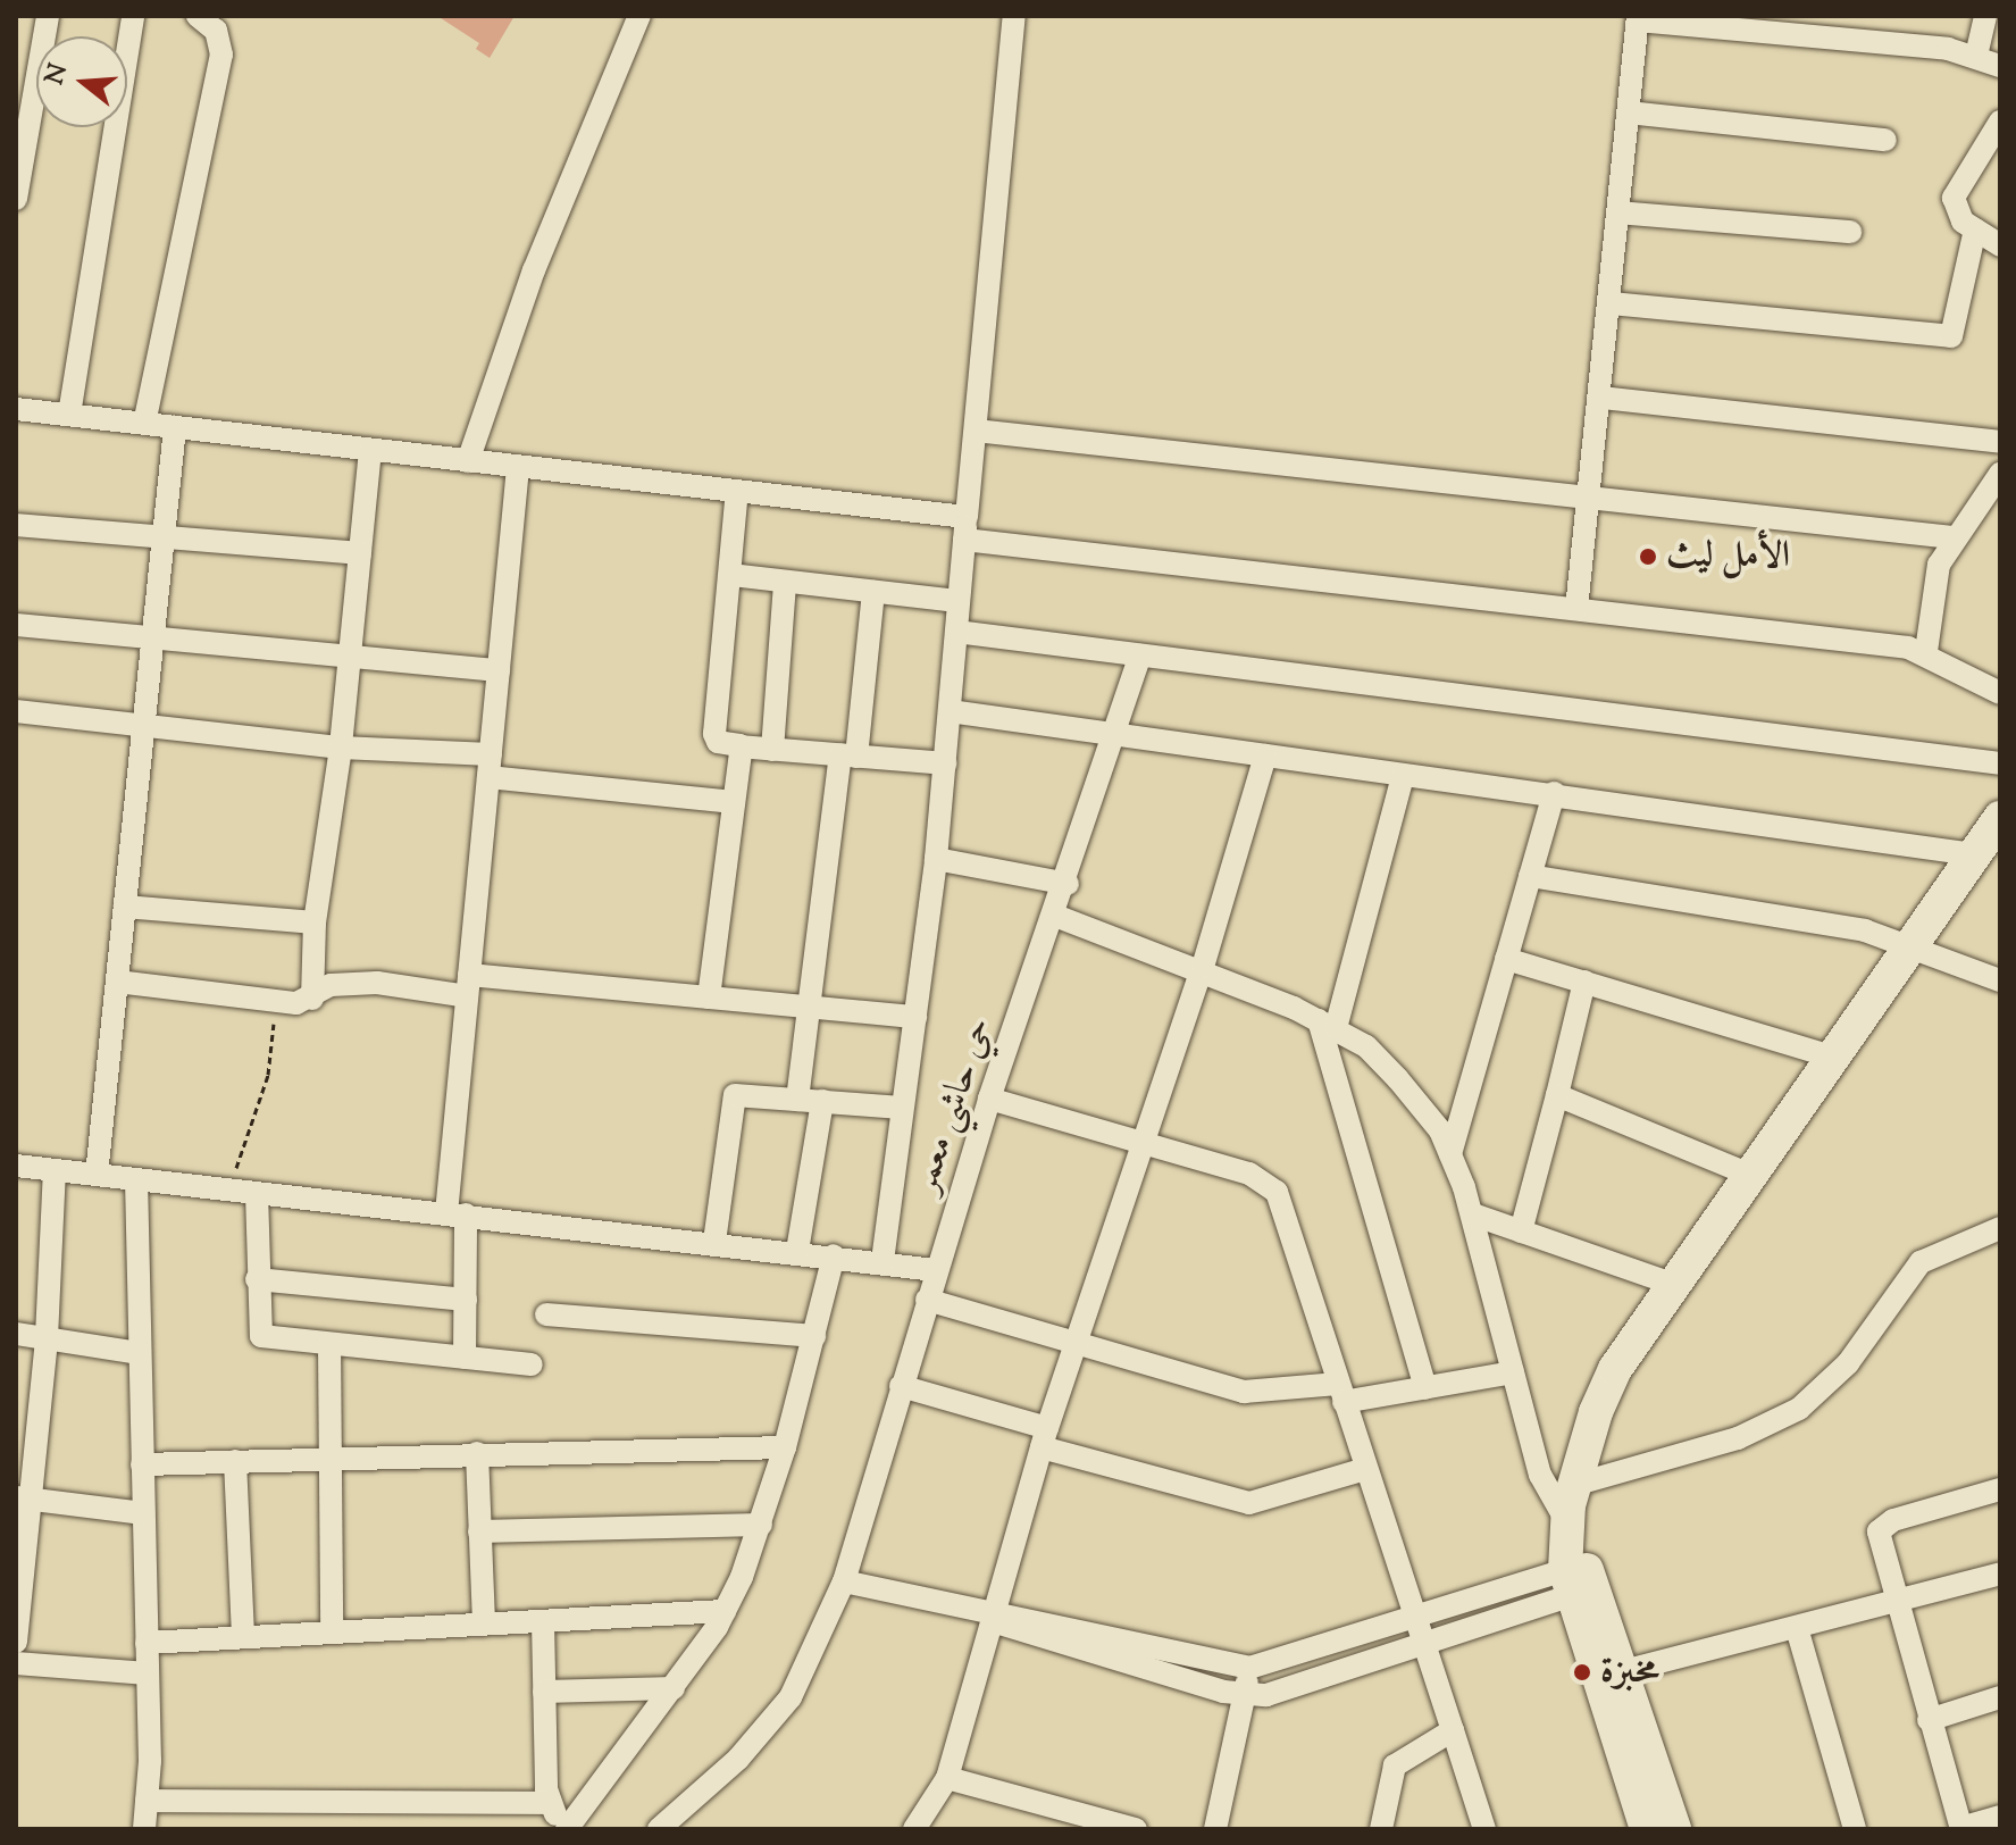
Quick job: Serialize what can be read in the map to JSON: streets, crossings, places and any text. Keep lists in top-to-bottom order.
{
  "streets": {
    "street": ["حي حاشي معمر"]
  },
  "places": ["الأمل ليث", "مخبزة"],
  "north": "left"
}
